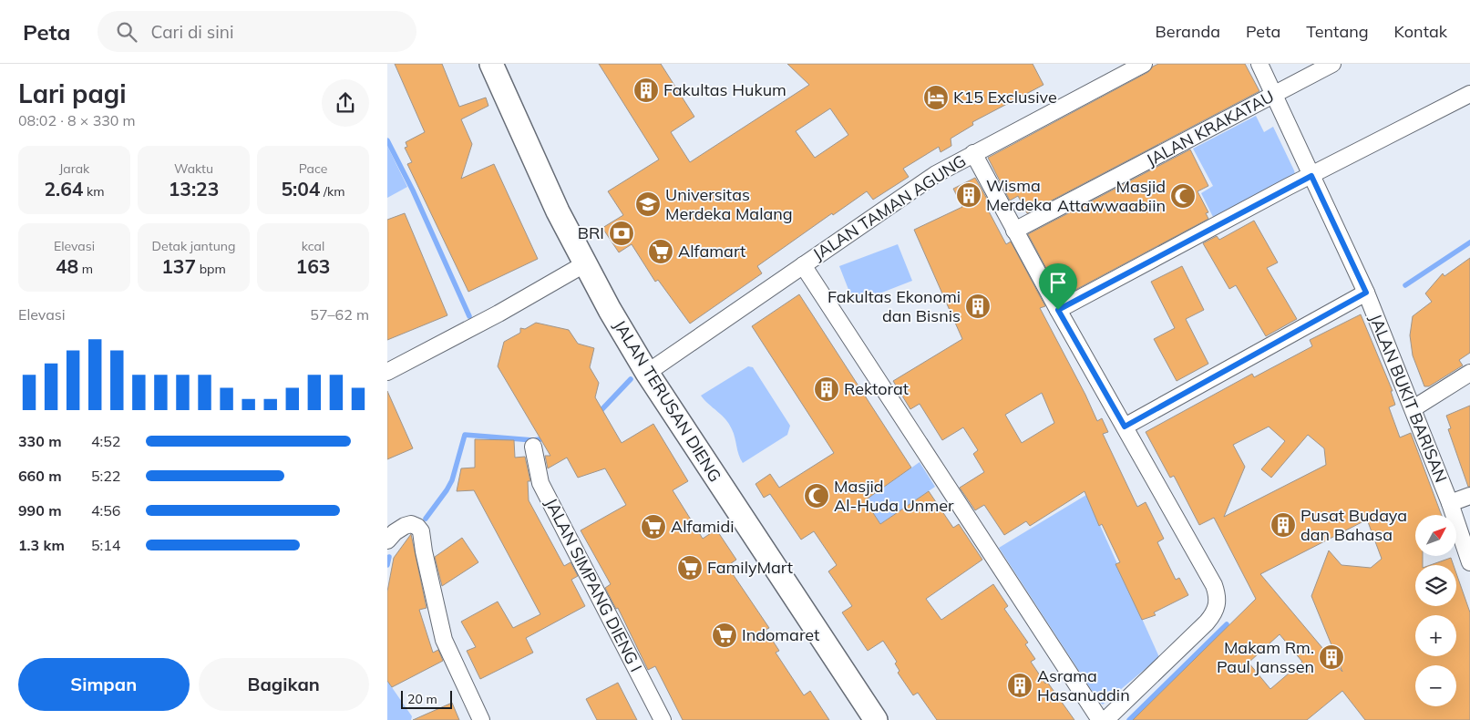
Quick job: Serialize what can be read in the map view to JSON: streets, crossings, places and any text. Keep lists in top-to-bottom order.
{
  "streets": {
    "street": [
      "JALAN KRAKATAU",
      "JALAN TAMAN AGUNG",
      "JALAN BUKIT BARISAN",
      "JALAN TERUSAN DIENG",
      "JALAN SIMPANG DIENG I"
    ]
  },
  "crossings": [
    ["JALAN KRAKATAU", "JALAN BUKIT BARISAN"],
    ["JALAN TAMAN AGUNG", "JALAN TERUSAN DIENG"]
  ],
  "places": {
    "building": [
      "Fakultas Hukum",
      "Wisma Merdeka",
      "Fakultas Ekonomi dan Bisnis",
      "Rektorat",
      "Pusat Budaya dan Bahasa",
      "Makam Rm. Paul Janssen",
      "Asrama Hasanuddin"
    ],
    "hotel": ["K15 Exclusive"],
    "mosque": ["Masjid Attawwaabiin", "Masjid Al-Huda Unmer"],
    "school or university": ["Universitas Merdeka Malang"],
    "bank": ["BRI"],
    "supermarket": [
      "Alfamart",
      "Alfamidi",
      "FamilyMart",
      "Indomaret"
    ]
  },
  "scale_bar": "20 m",
  "north": "top right",
  "page": {
    "header": "Peta",
    "search": "Cari di sini",
    "nav": [
      "Beranda",
      "Peta",
      "Tentang",
      "Kontak"
    ],
    "heading": ["Lari pagi", "08:02 · 8 × 330 m"],
    "stats": [
      ["Jarak", "2.64 km"],
      ["Waktu", "13:23"],
      ["Pace", "5:04 /km"],
      ["Elevasi", "48 m"],
      ["Detak jantung", "137 bpm"],
      ["kcal", "163"]
    ],
    "chart": ["Elevasi", "57–62 m"],
    "list": [
      {
        "name": "330 m",
        "note": "4:52"
      },
      {
        "name": "660 m",
        "note": "5:22"
      },
      {
        "name": "990 m",
        "note": "4:56"
      },
      {
        "name": "1.3 km",
        "note": "5:14"
      }
    ],
    "map_buttons": ["+", "−"],
    "buttons": ["Simpan", "Bagikan"],
    "scale": "20 m"
  }
}
